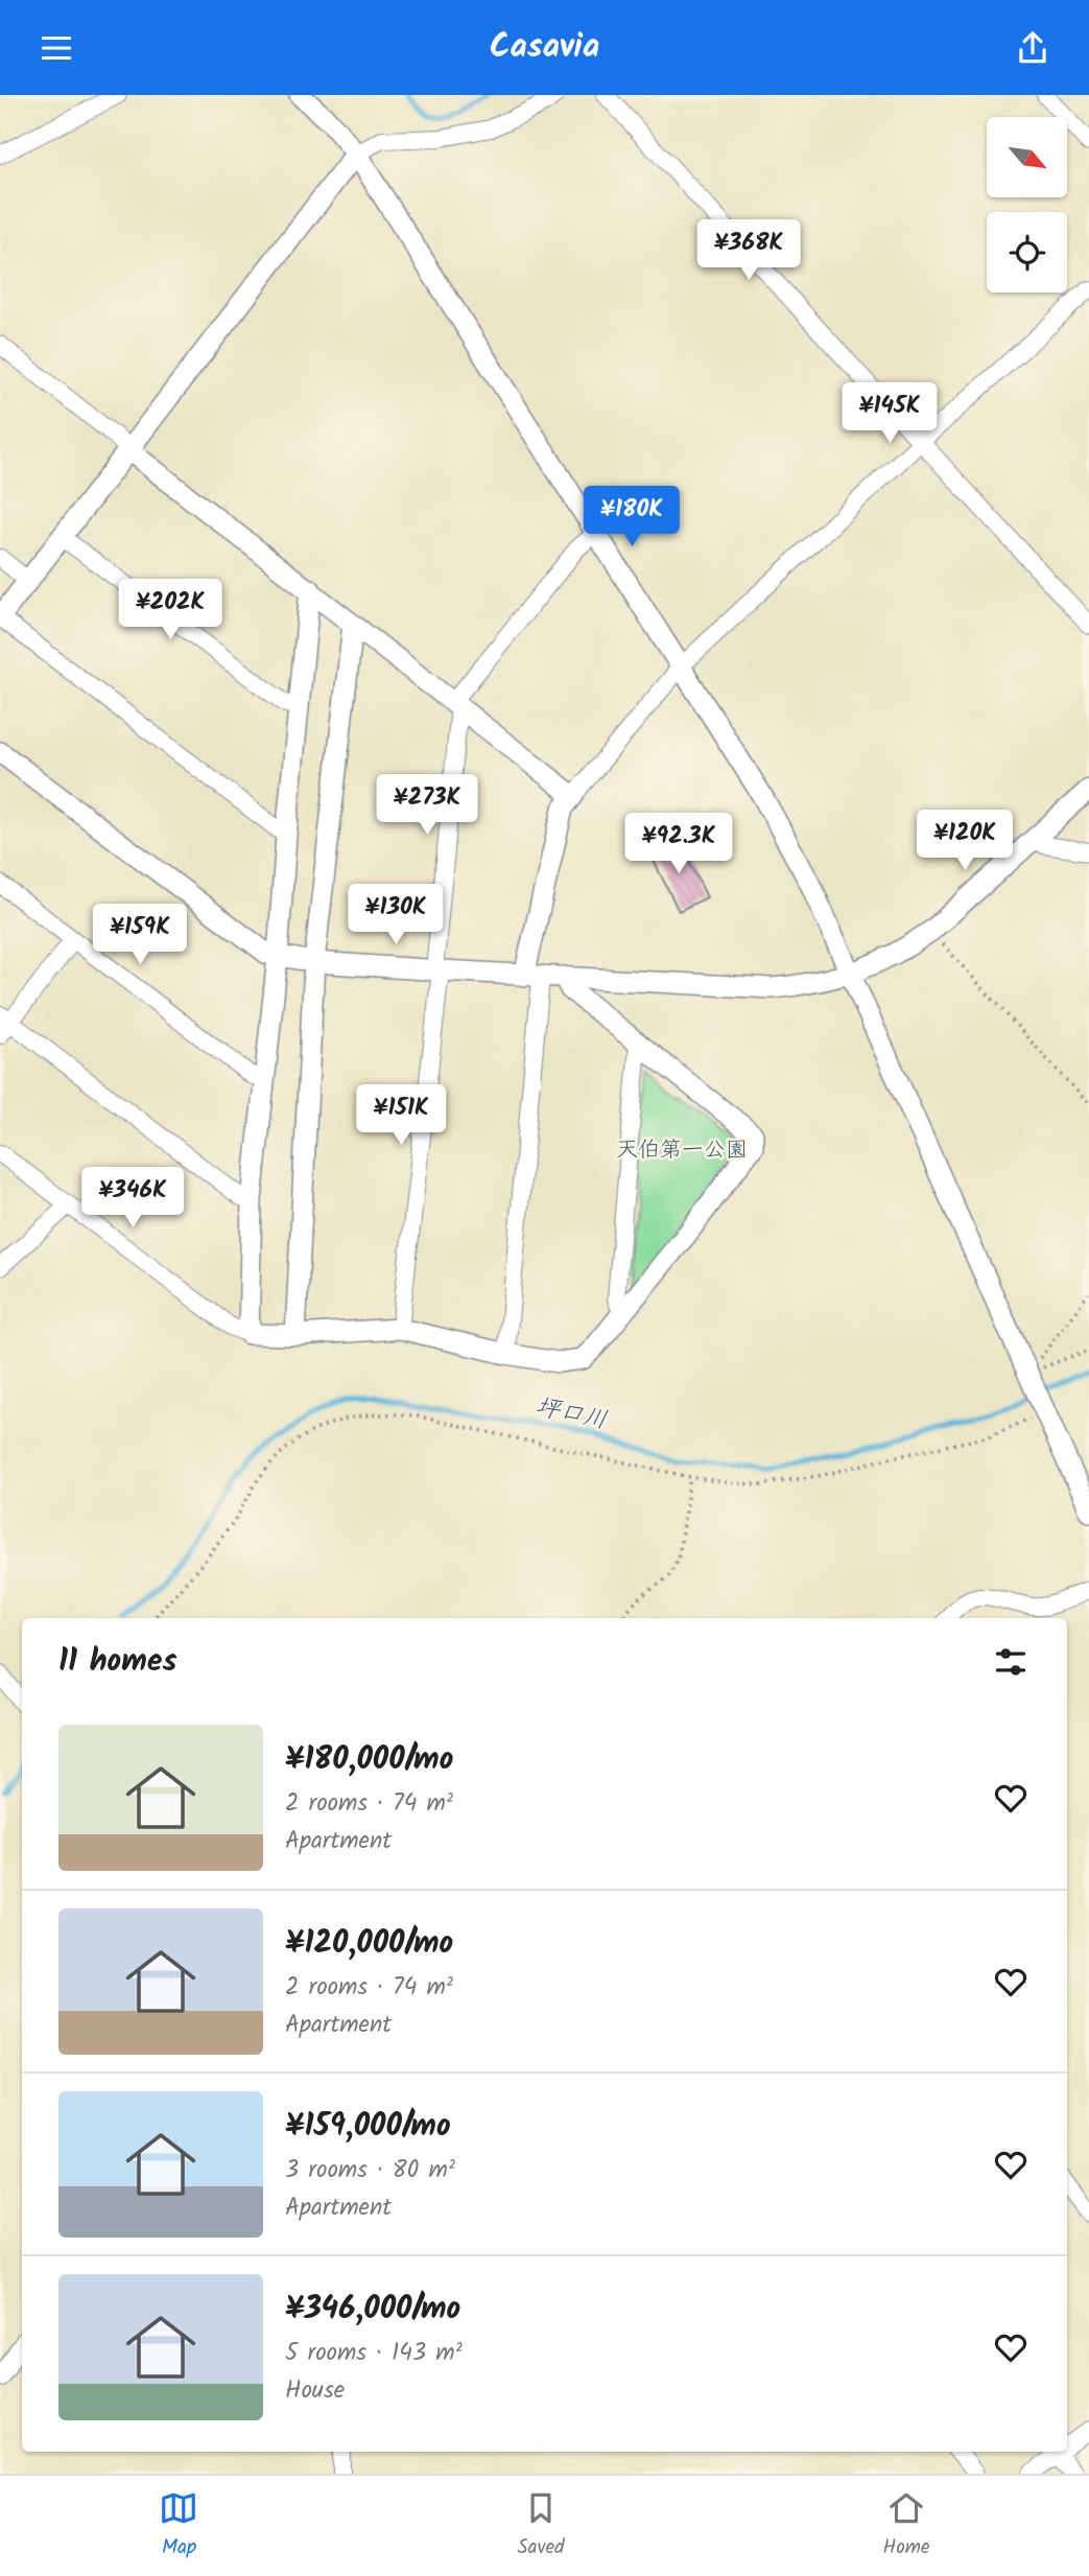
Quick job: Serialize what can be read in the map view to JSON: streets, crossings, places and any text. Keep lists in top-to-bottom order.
{
  "water": ["坪口川"],
  "parks": ["天伯第一公園"],
  "north": "bottom right",
  "page": {
    "header": "Casavia",
    "price": [
      "¥368K",
      "¥145K",
      "¥180K",
      "¥202K",
      "¥273K",
      "¥120K",
      "¥92.3K",
      "¥130K",
      "¥159K",
      "¥151K",
      "¥346K"
    ],
    "heading": "11 homes",
    "list": [
      {
        "name": "¥180,000/mo",
        "note": "2 rooms · 74 m² · Apartment"
      },
      {
        "name": "¥120,000/mo",
        "note": "2 rooms · 74 m² · Apartment"
      },
      {
        "name": "¥159,000/mo",
        "note": "3 rooms · 80 m² · Apartment"
      },
      {
        "name": "¥346,000/mo",
        "note": "5 rooms · 143 m² · House"
      }
    ],
    "tabs": ["Map", "Saved", "Home"]
  }
}
